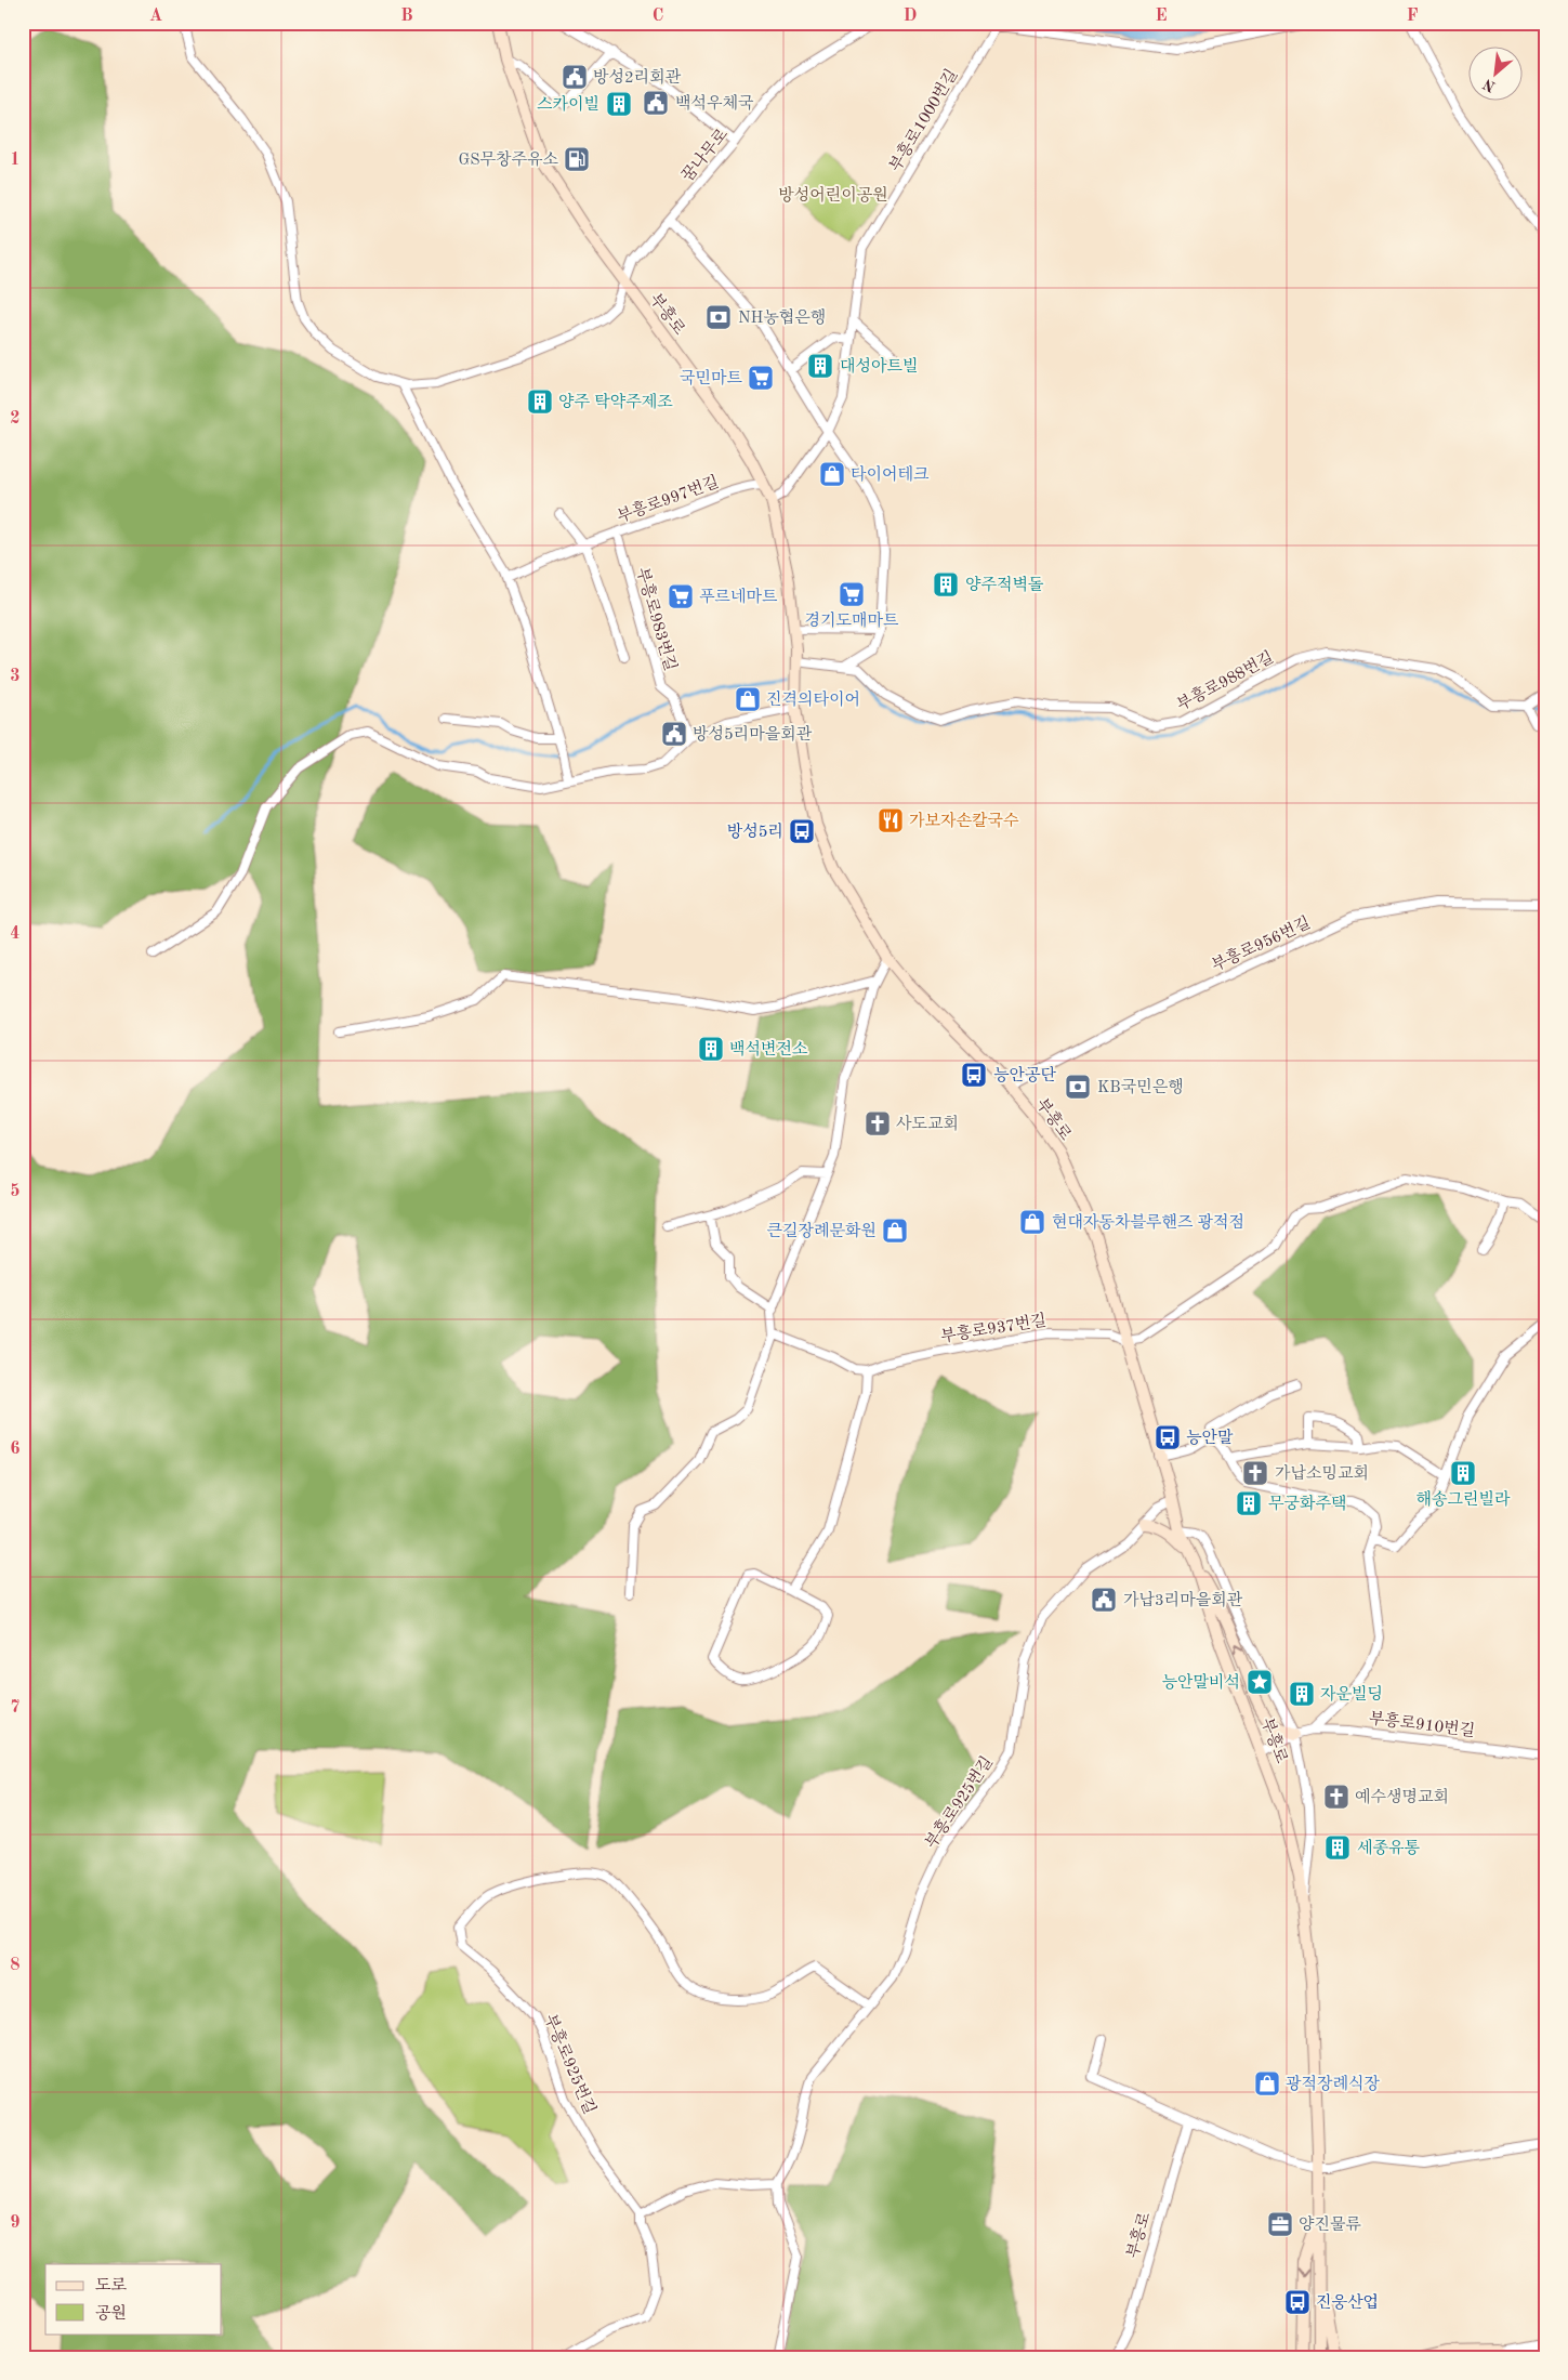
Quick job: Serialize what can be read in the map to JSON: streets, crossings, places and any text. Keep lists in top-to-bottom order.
{
  "streets": {
    "main road": ["부흥로"],
    "street": [
      "부흥로1000번길",
      "꿈나무로",
      "부흥로997번길",
      "부흥로983번길",
      "부흥로988번길",
      "부흥로956번길",
      "부흥로937번길",
      "부흥로910번길",
      "부흥로925번길"
    ]
  },
  "crossings": [
    ["부흥로1000번길", "부흥로"],
    ["꿈나무로", "부흥로"],
    ["부흥로", "부흥로997번길"],
    ["부흥로", "부흥로988번길"],
    ["부흥로", "부흥로956번길"],
    ["부흥로", "부흥로937번길"],
    ["부흥로", "부흥로910번길"],
    ["부흥로", "부흥로925번길"],
    ["부흥로997번길", "부흥로983번길"]
  ],
  "parks": ["방성어린이공원"],
  "places": {
    "public building": [
      "방성2리회관",
      "백석우체국",
      "방성5리마을회관",
      "가납3리마을회관"
    ],
    "building": [
      "스카이빌",
      "대성아트빌",
      "양주 탁약주제조",
      "양주적벽돌",
      "백석변전소",
      "해송그린빌라",
      "무궁화주택",
      "자운빌딩",
      "세종유통"
    ],
    "fuel station": ["GS무창주유소"],
    "bank": ["NH농협은행", "KB국민은행"],
    "supermarket": ["국민마트", "경기도매마트", "푸르네마트"],
    "shop": [
      "타이어테크",
      "진격의타이어",
      "현대자동차블루핸즈 광적점",
      "큰길장례문화원",
      "광적장례식장"
    ],
    "restaurant": ["가보자손칼국수"],
    "bus stop": [
      "방성5리",
      "능안공단",
      "능안말",
      "진웅산업"
    ],
    "church": ["사도교회", "가납소밍교회", "예수생명교회"],
    "place": ["능안말비석"],
    "office": ["양진물류"]
  },
  "legend": ["도로", "공원"],
  "north": "bottom left",
  "grid": {
    "columns": [
      "A",
      "B",
      "C",
      "D",
      "E",
      "F"
    ],
    "rows": [
      "1",
      "2",
      "3",
      "4",
      "5",
      "6",
      "7",
      "8",
      "9"
    ]
  }
}
